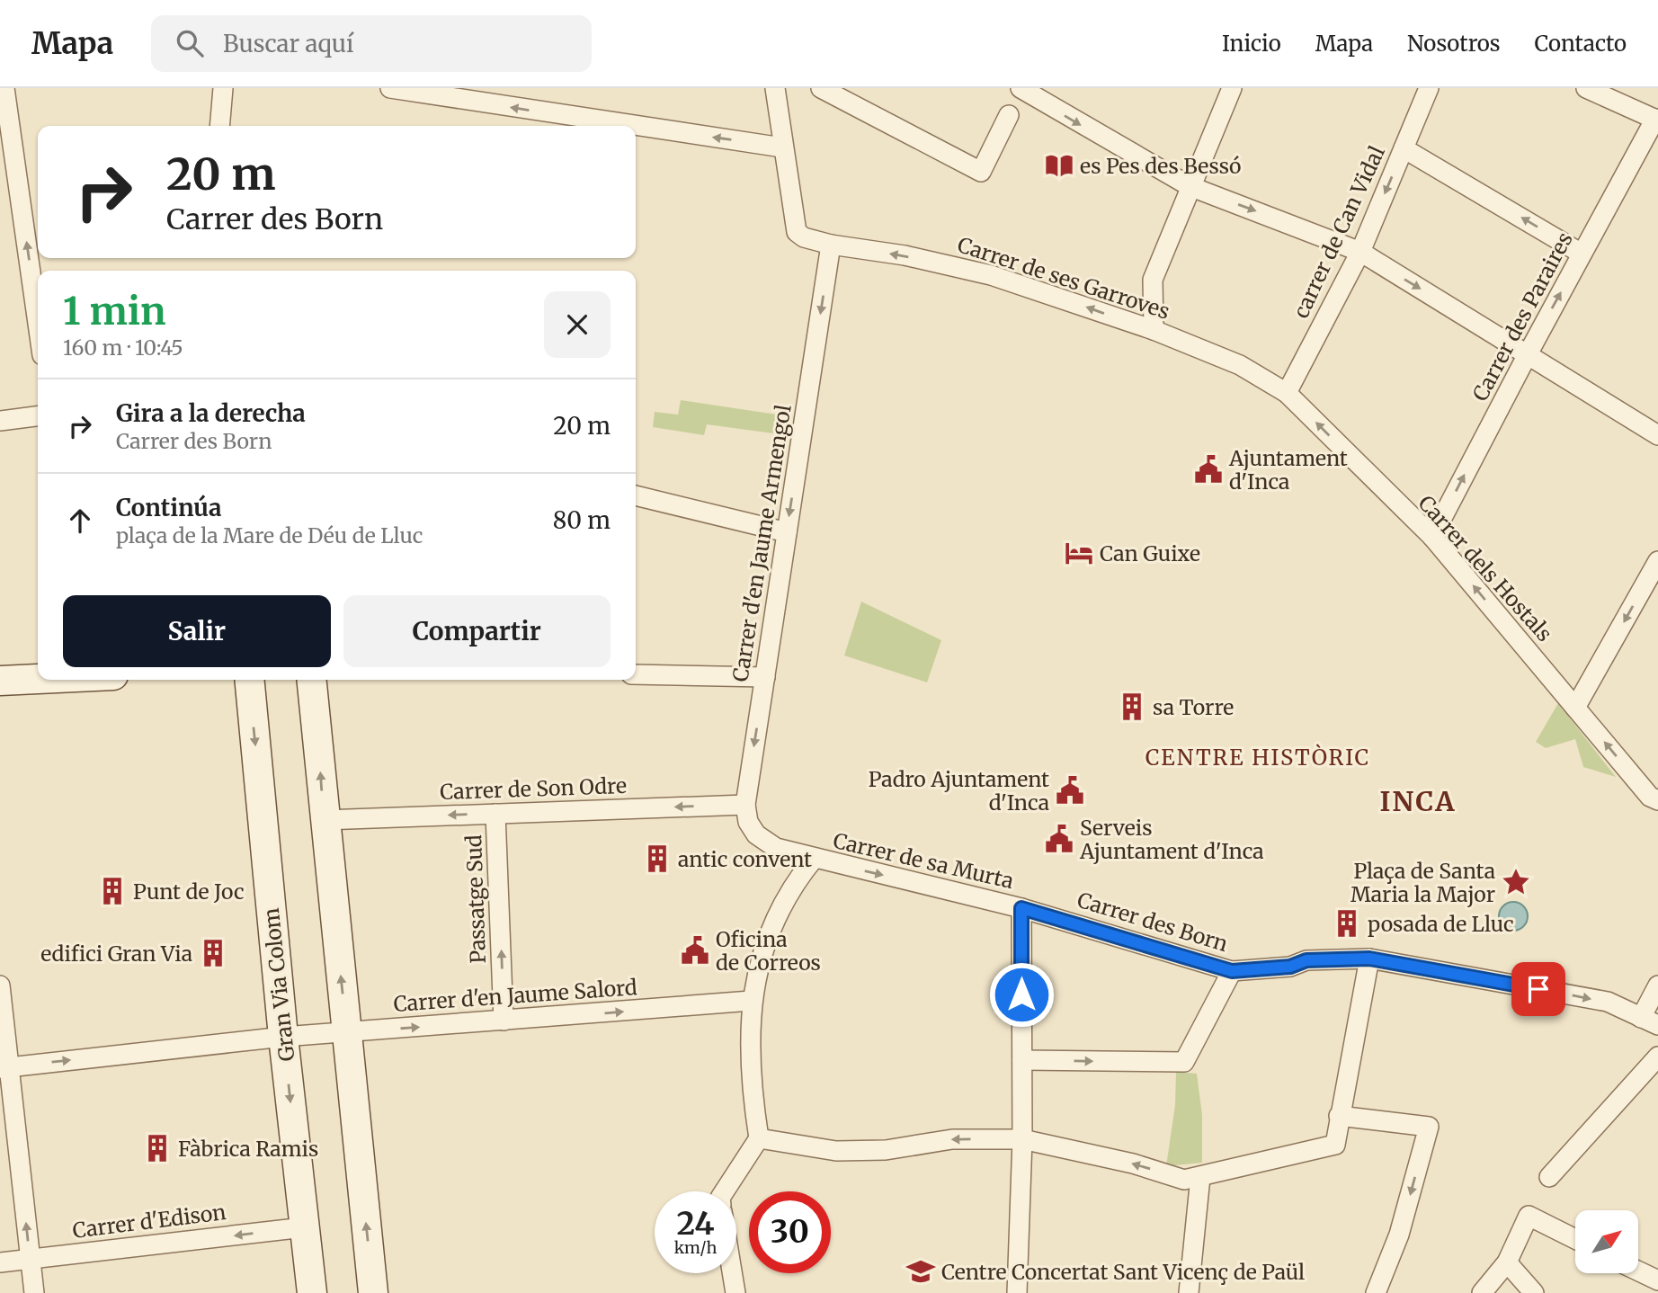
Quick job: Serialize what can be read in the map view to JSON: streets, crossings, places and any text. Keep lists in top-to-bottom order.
{
  "streets": {
    "main road": ["Gran Via Colom"],
    "street": [
      "carrer de Can Vidal",
      "Carrer de ses Garroves",
      "Carrer des Paraires",
      "Carrer d'en Jaume Armengol",
      "Carrer dels Hostals",
      "Carrer de Son Odre",
      "Carrer de sa Murta",
      "Passatge Sud",
      "Carrer des Born",
      "Carrer d'en Jaume Salord",
      "Carrer d'Edison"
    ]
  },
  "crossings": [
    ["carrer de Can Vidal", "Carrer dels Hostals"],
    ["Carrer de ses Garroves", "Carrer d'en Jaume Armengol"],
    ["Carrer de ses Garroves", "Carrer dels Hostals"],
    ["Carrer des Paraires", "Carrer dels Hostals"],
    ["Carrer d'en Jaume Armengol", "Carrer de Son Odre"],
    ["Carrer de Son Odre", "Passatge Sud"],
    ["Carrer de sa Murta", "Carrer des Born"],
    ["Passatge Sud", "Carrer d'en Jaume Salord"],
    ["Gran Via Colom", "Carrer d'en Jaume Salord"],
    ["Gran Via Colom", "Carrer d'Edison"]
  ],
  "one_way": [
    "Carrer des Paraires",
    "Carrer d'en Jaume Armengol",
    "Carrer dels Hostals",
    "Carrer de Son Odre",
    "Carrer de sa Murta",
    "Passatge Sud",
    "Carrer des Born",
    "Carrer d'en Jaume Salord",
    "Carrer d'Edison"
  ],
  "districts": ["CENTRE HISTÒRIC", "INCA"],
  "places": {
    "library": ["es Pes des Bessó"],
    "public building": [
      "Ajuntament d'Inca",
      "Padro Ajuntament d'Inca",
      "Serveis Ajuntament d'Inca",
      "Oficina de Correos"
    ],
    "hotel": ["Can Guixe"],
    "building": [
      "sa Torre",
      "antic convent",
      "Punt de Joc",
      "posada de Lluc",
      "edifici Gran Via",
      "Fàbrica Ramis"
    ],
    "place": ["Plaça de Santa Maria la Major"],
    "school or university": ["Centre Concertat Sant Vicenç de Paül"]
  },
  "north": "top right",
  "page": {
    "header": "Mapa",
    "search": "Buscar aquí",
    "nav": [
      "Inicio",
      "Mapa",
      "Nosotros",
      "Contacto"
    ],
    "turn": ["20 m", "Carrer des Born"],
    "heading": ["1 min", "160 m · 10:45"],
    "list": [
      {
        "name": "Gira a la derecha",
        "note": "Carrer des Born",
        "value": "20 m"
      },
      {
        "name": "Continúa",
        "note": "plaça de la Mare de Déu de Lluc",
        "value": "80 m"
      }
    ],
    "buttons": ["Salir", "Compartir"],
    "speed": "24 km/h",
    "limit": "30"
  }
}
